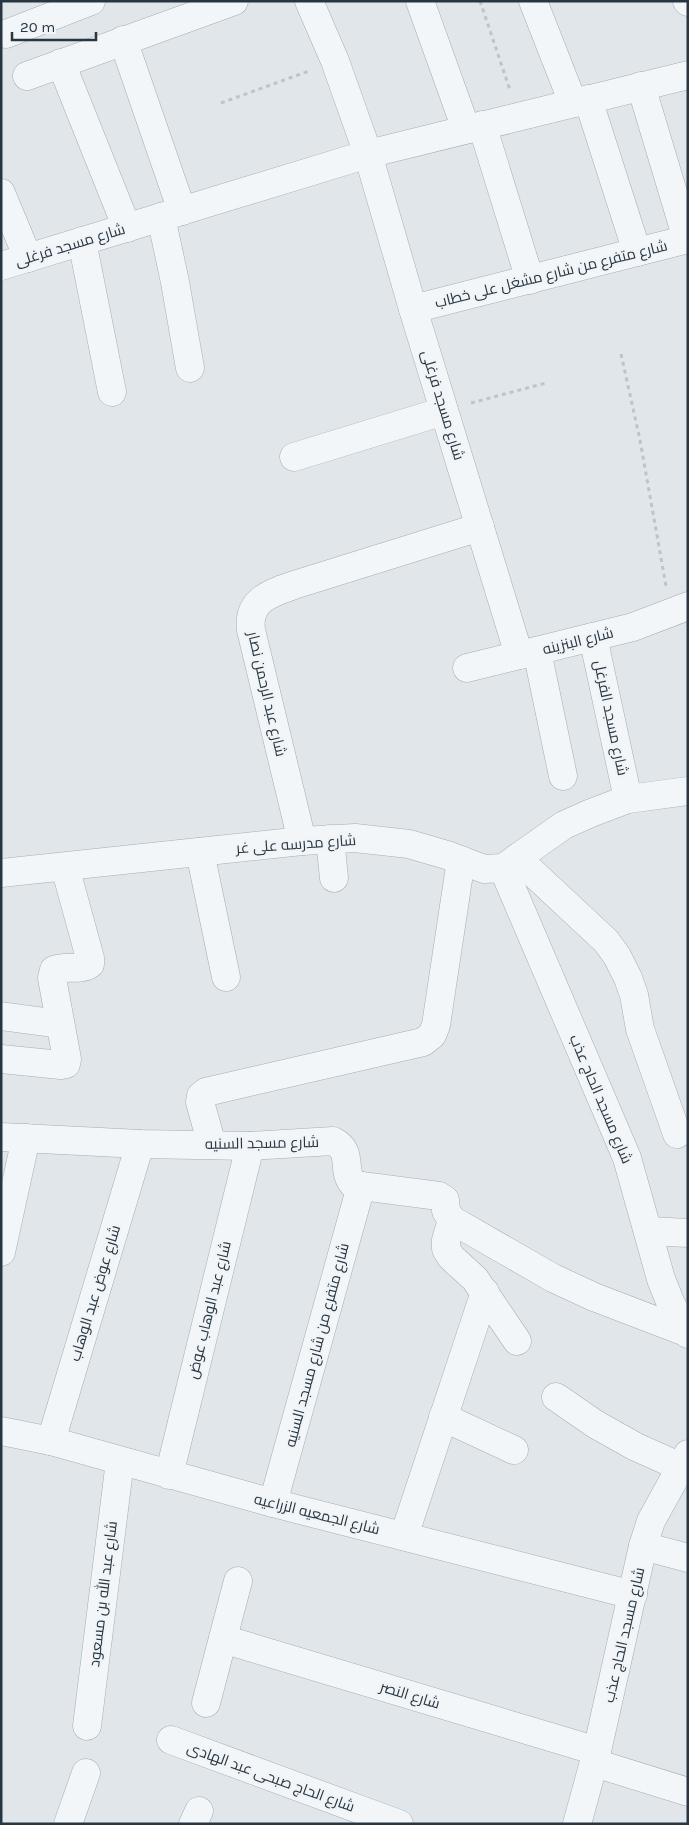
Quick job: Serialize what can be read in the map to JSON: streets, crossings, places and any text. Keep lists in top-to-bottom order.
{
  "streets": {
    "street": [
      "شارع مسجد فرغلى",
      "شارع متفرع من شارع مشغل على خطاب",
      "شارع البنزينه",
      "شارع عبد الرحمن نصار",
      "شارع مسجد الفرغل",
      "شارع مدرسه على غر",
      "شارع مسجد الحاج عذب",
      "شارع مسجد السنيه",
      "شارع عوض عبد الوهاب",
      "شارع عبد الوهاب عوض",
      "شارع متفرع من شارع مسجد السنيه",
      "شارع الجمعيه الزراعيه",
      "شارع عبد الله بن مسعود",
      "شارع النصر",
      "شارع الحاج صبحى عبد الهادى"
    ]
  },
  "crossings": [
    ["شارع مسجد فرغلى", "شارع متفرع من شارع مشغل على خطاب"],
    ["شارع مسجد فرغلى", "شارع البنزينه"],
    ["شارع مسجد فرغلى", "شارع عبد الرحمن نصار"],
    ["شارع البنزينه", "شارع مسجد الفرغل"],
    ["شارع عبد الرحمن نصار", "شارع مدرسه على غر"],
    ["شارع مدرسه على غر", "شارع مسجد الحاج عذب"],
    ["شارع مسجد الحاج عذب", "شارع الجمعيه الزراعيه"],
    ["شارع مسجد الحاج عذب", "شارع النصر"],
    ["شارع مسجد السنيه", "شارع عوض عبد الوهاب"],
    ["شارع مسجد السنيه", "شارع عبد الوهاب عوض"],
    ["شارع مسجد السنيه", "شارع متفرع من شارع مسجد السنيه"],
    ["شارع عوض عبد الوهاب", "شارع الجمعيه الزراعيه"],
    ["شارع عبد الوهاب عوض", "شارع الجمعيه الزراعيه"],
    ["شارع متفرع من شارع مسجد السنيه", "شارع الجمعيه الزراعيه"],
    ["شارع الجمعيه الزراعيه", "شارع عبد الله بن مسعود"]
  ],
  "scale_bar": "20 m"
}
